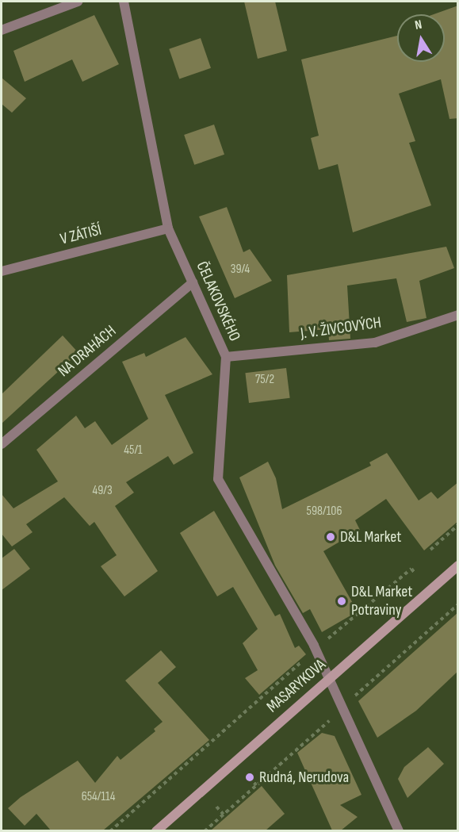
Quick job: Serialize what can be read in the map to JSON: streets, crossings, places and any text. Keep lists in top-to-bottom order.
{
  "streets": {
    "main road": ["MASARYKOVA"],
    "street": [
      "V ZÁTIŠÍ",
      "ČELAKOVSKÉHO",
      "J. V. ŽIVCOVÝCH",
      "NA DRAHÁCH"
    ]
  },
  "crossings": [
    ["V ZÁTIŠÍ", "ČELAKOVSKÉHO"],
    ["ČELAKOVSKÉHO", "J. V. ŽIVCOVÝCH"],
    ["ČELAKOVSKÉHO", "NA DRAHÁCH"],
    ["ČELAKOVSKÉHO", "MASARYKOVA"]
  ],
  "places": ["D&L Market", "D&L Market Potraviny", "Rudná, Nerudova"],
  "house_numbers": [
    "39/4",
    "75/2",
    "45/1",
    "49/3",
    "598/106",
    "654/114"
  ],
  "north": "top"
}
